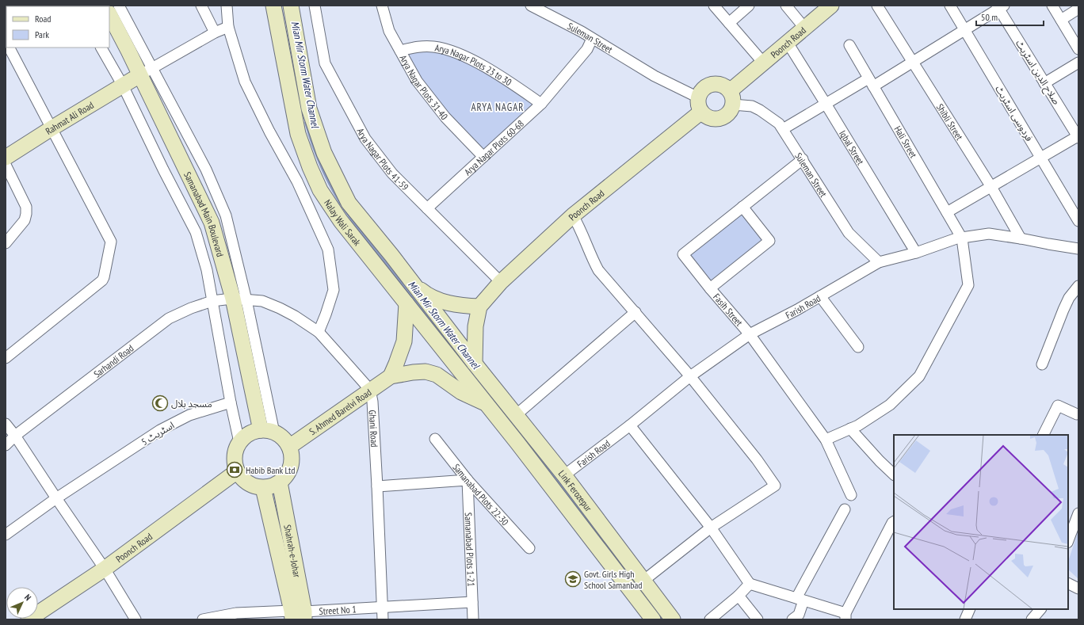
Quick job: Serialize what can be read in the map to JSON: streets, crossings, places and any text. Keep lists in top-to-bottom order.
{
  "streets": {
    "main road": [
      "Poonch Road",
      "Rahmat Ali Road",
      "Samanabad Main Boulevard",
      "Nalay Wali Sarak",
      "S. Ahmed Barelvi Road",
      "Link Ferozepur",
      "Shahrah-e-Johar"
    ],
    "street": [
      "Suleman Street",
      "Arya Nagar Plots 23 to 30",
      "صلاح الدین اسٹریٹ",
      "Arya Nagar Plots 31-40",
      "فردوسی اسٹریٹ",
      "Shibli Street",
      "Hali Street",
      "Arya Nagar Plots 60-68",
      "Iqbal Street",
      "Arya Nagar Plots 41-59",
      "Farish Road",
      "Fasih Street",
      "Sarhandi Road",
      "Ghani Road",
      "اسٹریٹ 5",
      "Samanabad Plots 22-30",
      "Samanabad Plots 1-21",
      "Street No 1"
    ]
  },
  "crossings": [
    ["Suleman Street", "Poonch Road"],
    ["Suleman Street", "Arya Nagar Plots 60-68"],
    ["Suleman Street", "Farish Road"],
    ["Suleman Street", "Fasih Street"],
    ["Poonch Road", "Iqbal Street"],
    ["Poonch Road", "Arya Nagar Plots 41-59"],
    ["Poonch Road", "Samanabad Main Boulevard"],
    ["Poonch Road", "Nalay Wali Sarak"],
    ["Poonch Road", "S. Ahmed Barelvi Road"],
    ["Poonch Road", "Link Ferozepur"],
    ["Poonch Road", "Shahrah-e-Johar"],
    ["Arya Nagar Plots 23 to 30", "Arya Nagar Plots 31-40"],
    ["Arya Nagar Plots 23 to 30", "Arya Nagar Plots 60-68"],
    ["Arya Nagar Plots 31-40", "Arya Nagar Plots 60-68"],
    ["Rahmat Ali Road", "Samanabad Main Boulevard"],
    ["Shibli Street", "Farish Road"],
    ["Hali Street", "Farish Road"],
    ["Arya Nagar Plots 60-68", "Arya Nagar Plots 41-59"],
    ["Iqbal Street", "Farish Road"],
    ["Samanabad Main Boulevard", "Sarhandi Road"],
    ["Samanabad Main Boulevard", "S. Ahmed Barelvi Road"],
    ["Samanabad Main Boulevard", "Shahrah-e-Johar"],
    ["Nalay Wali Sarak", "S. Ahmed Barelvi Road"],
    ["Nalay Wali Sarak", "Link Ferozepur"],
    ["Farish Road", "Fasih Street"],
    ["Farish Road", "Link Ferozepur"],
    ["S. Ahmed Barelvi Road", "Ghani Road"],
    ["S. Ahmed Barelvi Road", "Link Ferozepur"],
    ["S. Ahmed Barelvi Road", "Shahrah-e-Johar"],
    ["Ghani Road", "Street No 1"],
    ["Samanabad Plots 22-30", "Samanabad Plots 1-21"],
    ["Samanabad Plots 1-21", "Street No 1"],
    ["Shahrah-e-Johar", "Street No 1"]
  ],
  "districts": ["ARYA NAGAR"],
  "water": ["Mian Mir Storm Water Channel"],
  "places": {
    "mosque": ["مسجد بلال"],
    "bank": ["Habib Bank Ltd"],
    "school or university": ["Govt. Girls High School Samanbad"]
  },
  "legend": ["Road", "Park"],
  "scale_bar": "50 m",
  "north": "top right"
}
